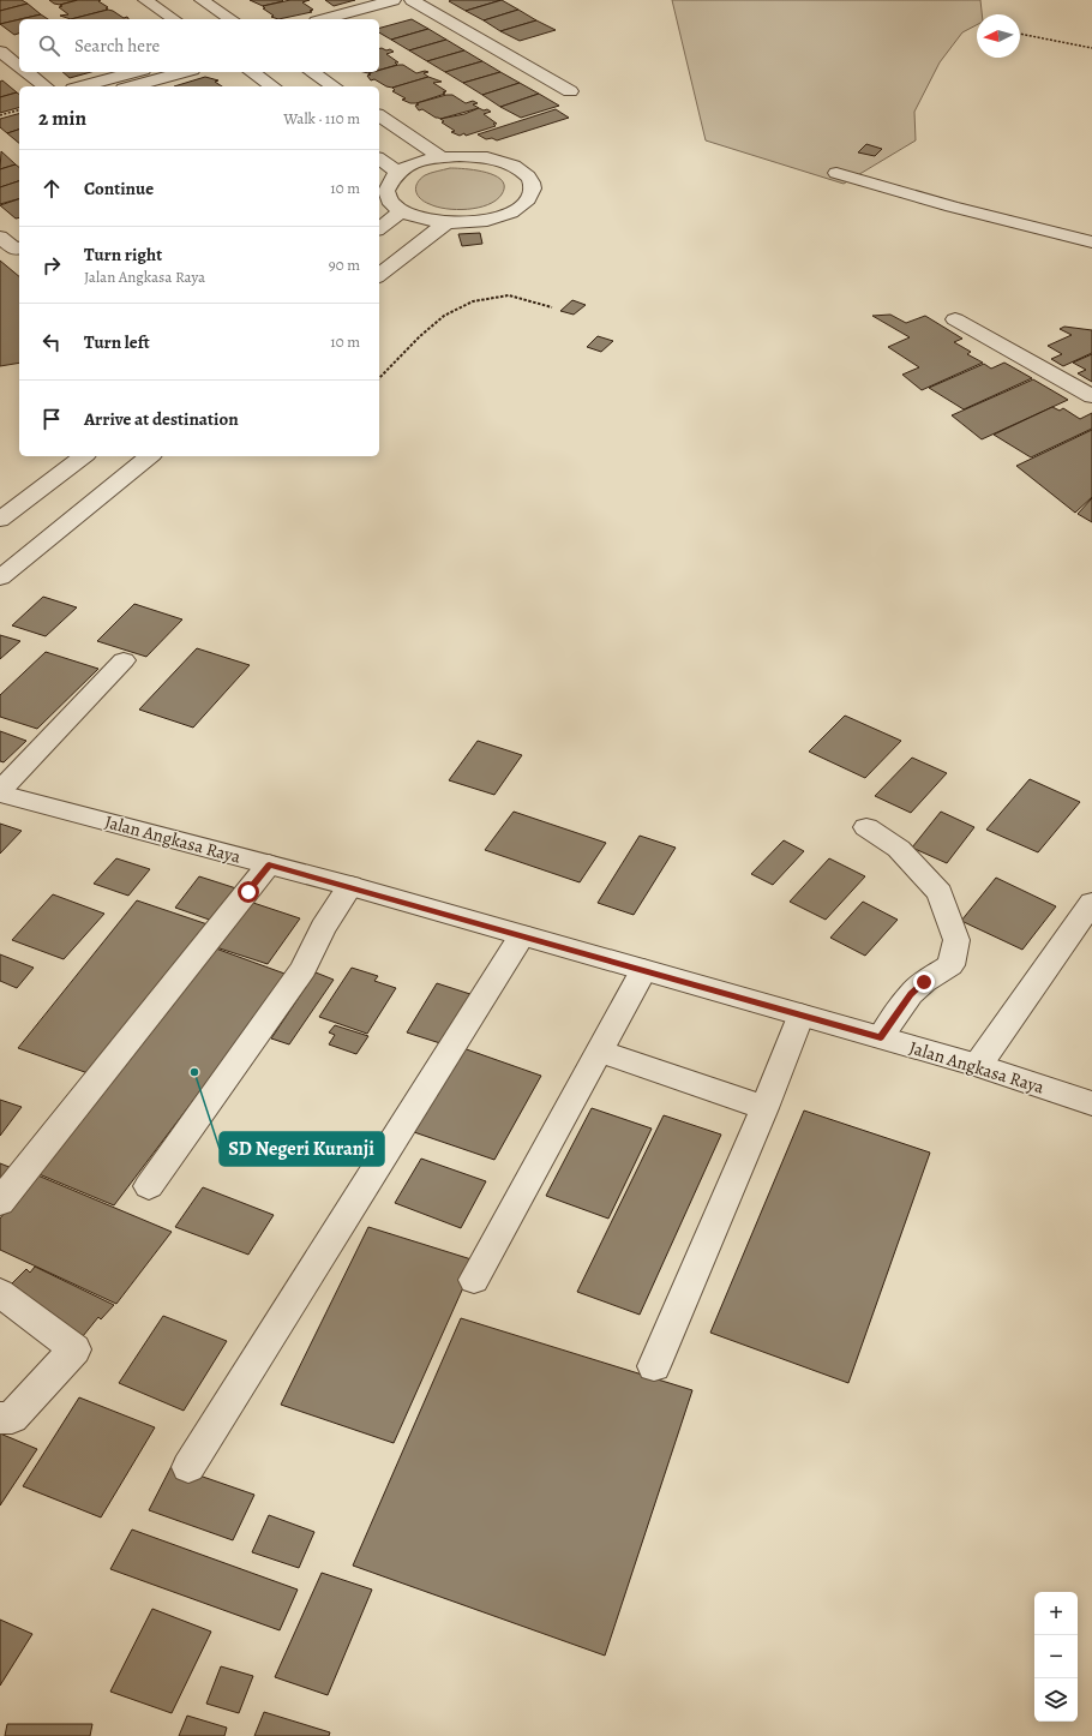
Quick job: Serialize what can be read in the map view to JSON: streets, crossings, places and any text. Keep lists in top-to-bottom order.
{
  "streets": {
    "street": ["Jalan Angkasa Raya"]
  },
  "places": ["SD Negeri Kuranji"],
  "north": "left",
  "page": {
    "search": "Search here",
    "heading": ["2 min", "Walk · 110 m"],
    "list": [
      ["Continue", "10 m"],
      ["Turn right", "Jalan Angkasa Raya", "90 m"],
      ["Turn left", "10 m"],
      "Arrive at destination"
    ],
    "map_buttons": ["+", "−"]
  }
}
